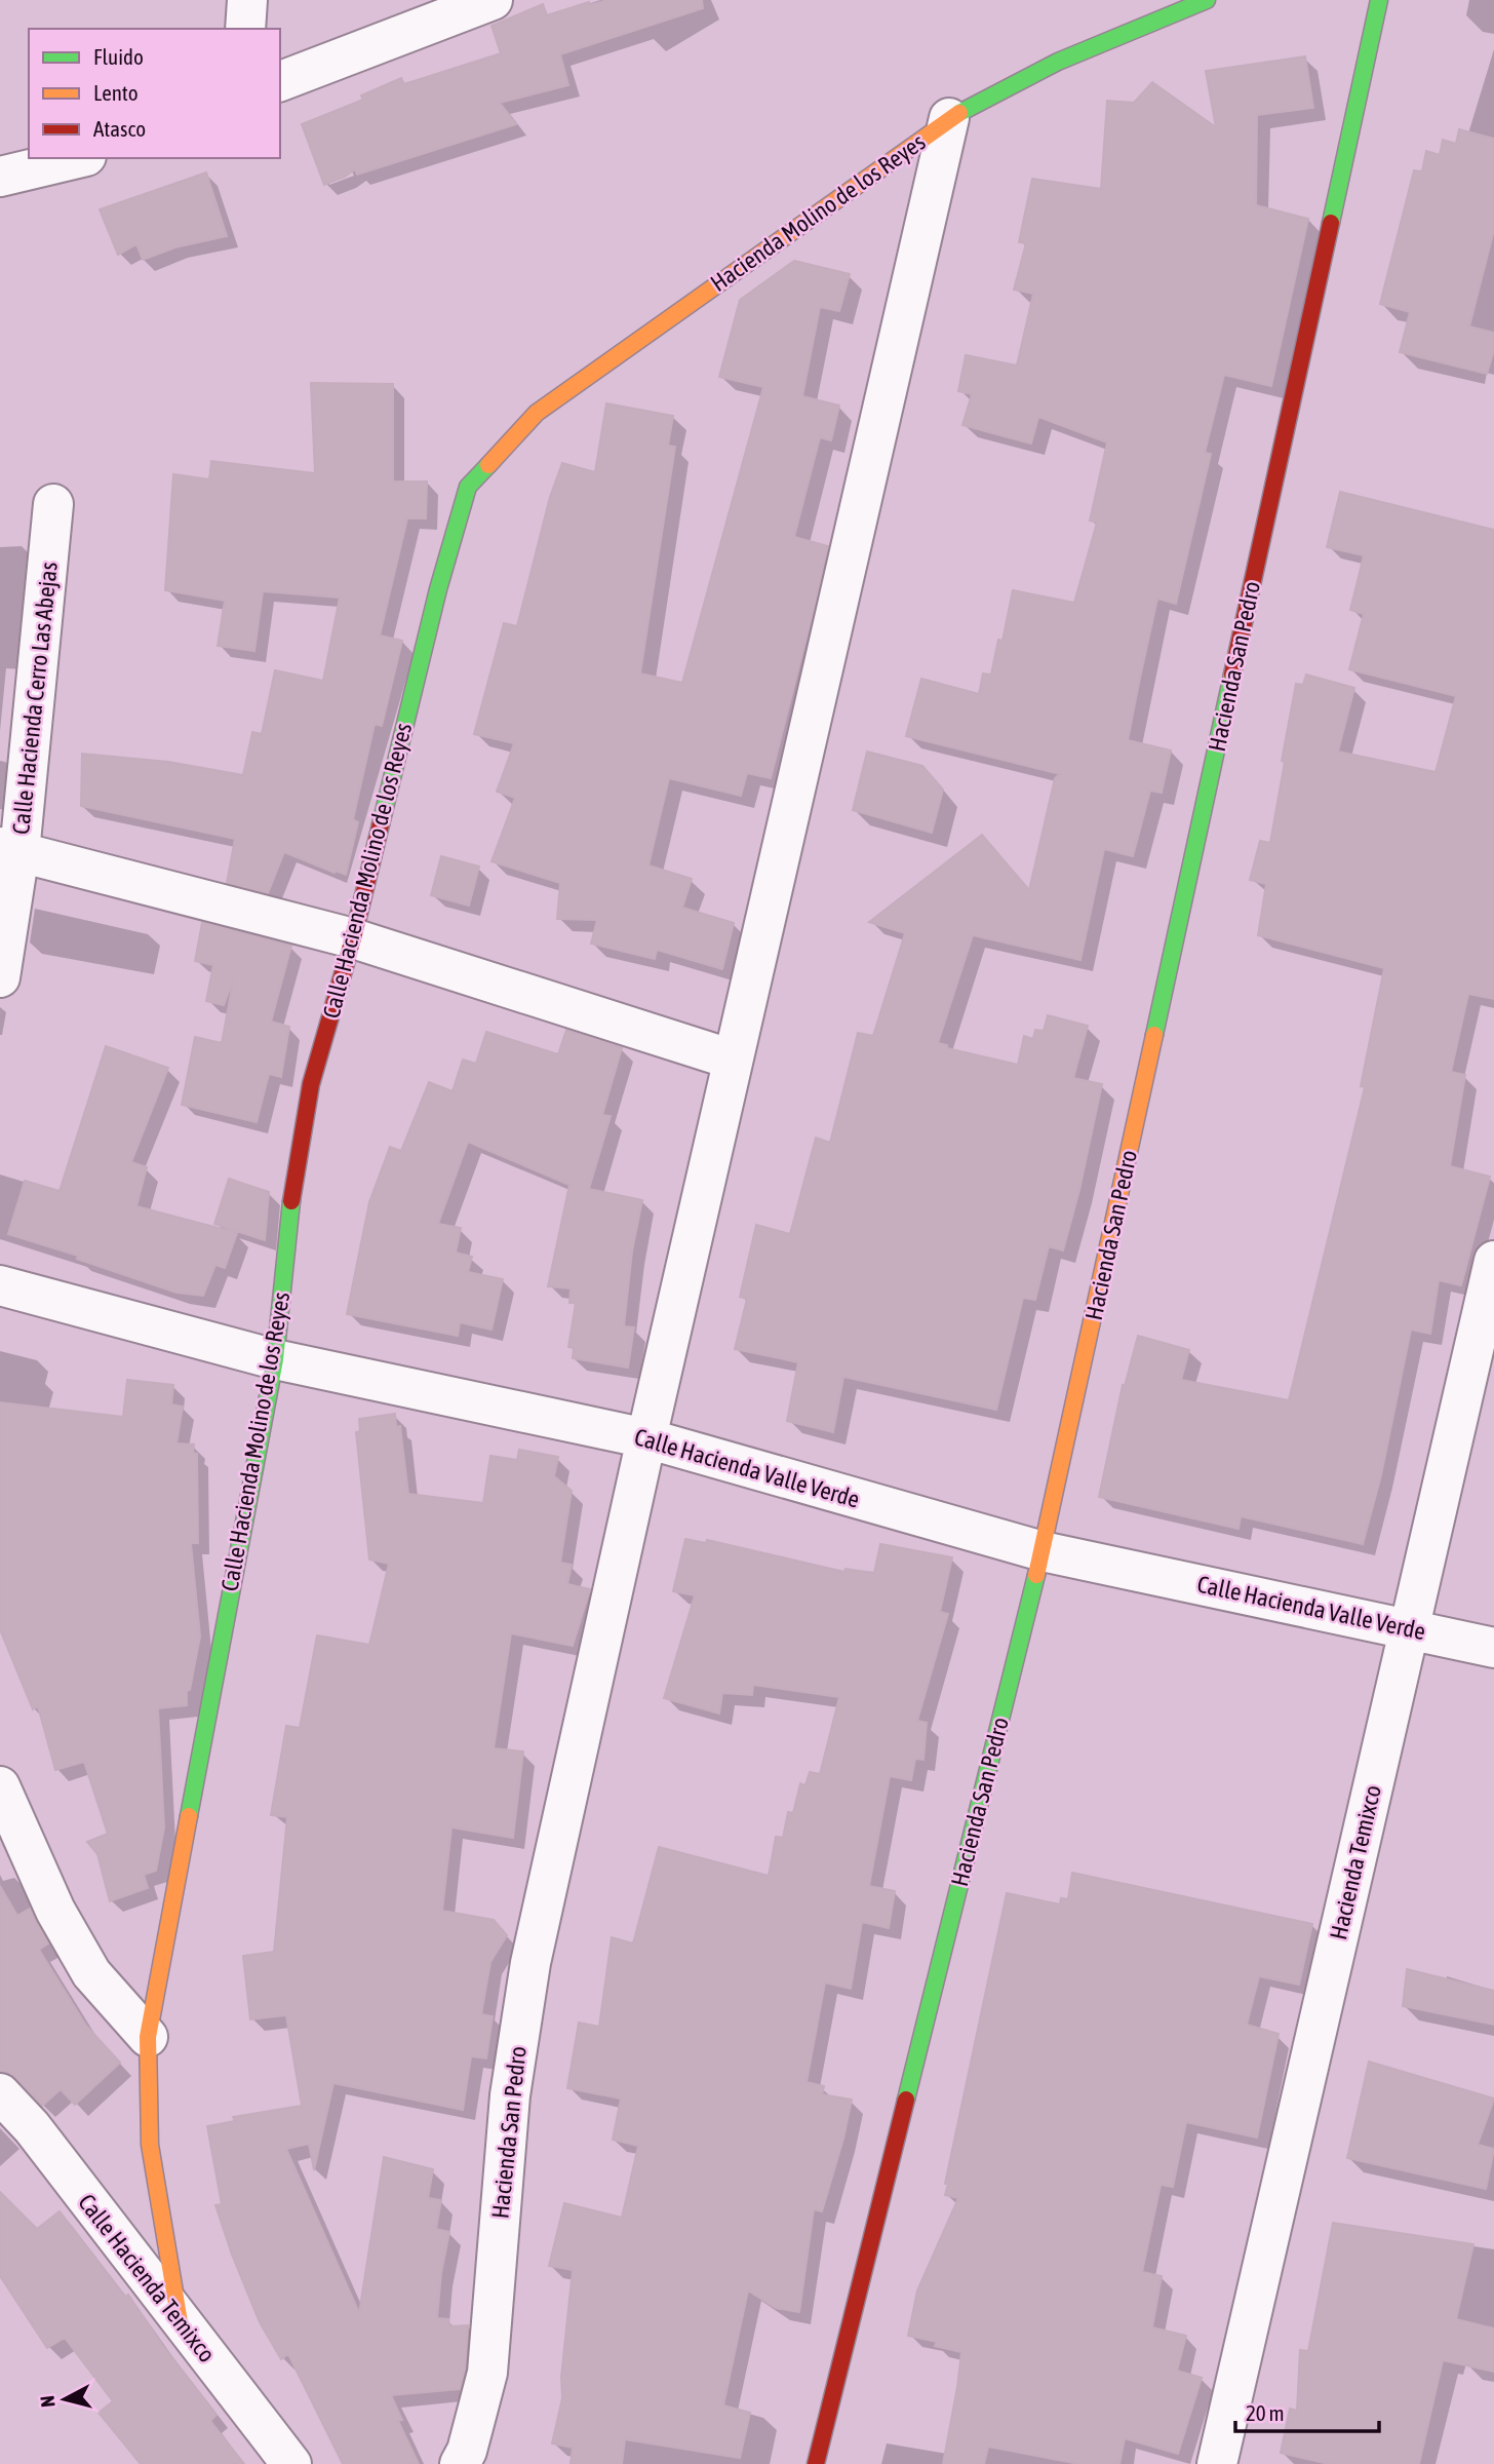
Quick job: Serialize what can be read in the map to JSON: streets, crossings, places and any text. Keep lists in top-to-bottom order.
{
  "streets": {
    "street": [
      "Hacienda Molino de los Reyes",
      "Hacienda San Pedro",
      "Calle Hacienda Cerro Las Abejas",
      "Calle Hacienda Molino de los Reyes",
      "Calle Hacienda Valle Verde",
      "Hacienda Temixco",
      "Calle Hacienda Temixco"
    ]
  },
  "crossings": [
    ["Hacienda Molino de los Reyes", "Hacienda San Pedro"],
    ["Hacienda Molino de los Reyes", "Calle Hacienda Molino de los Reyes"],
    ["Hacienda San Pedro", "Calle Hacienda Valle Verde"],
    ["Calle Hacienda Molino de los Reyes", "Calle Hacienda Valle Verde"],
    ["Calle Hacienda Molino de los Reyes", "Calle Hacienda Temixco"],
    ["Calle Hacienda Valle Verde", "Hacienda Temixco"]
  ],
  "legend": ["Fluido", "Lento", "Atasco"],
  "scale_bar": "20 m",
  "north": "left"
}
